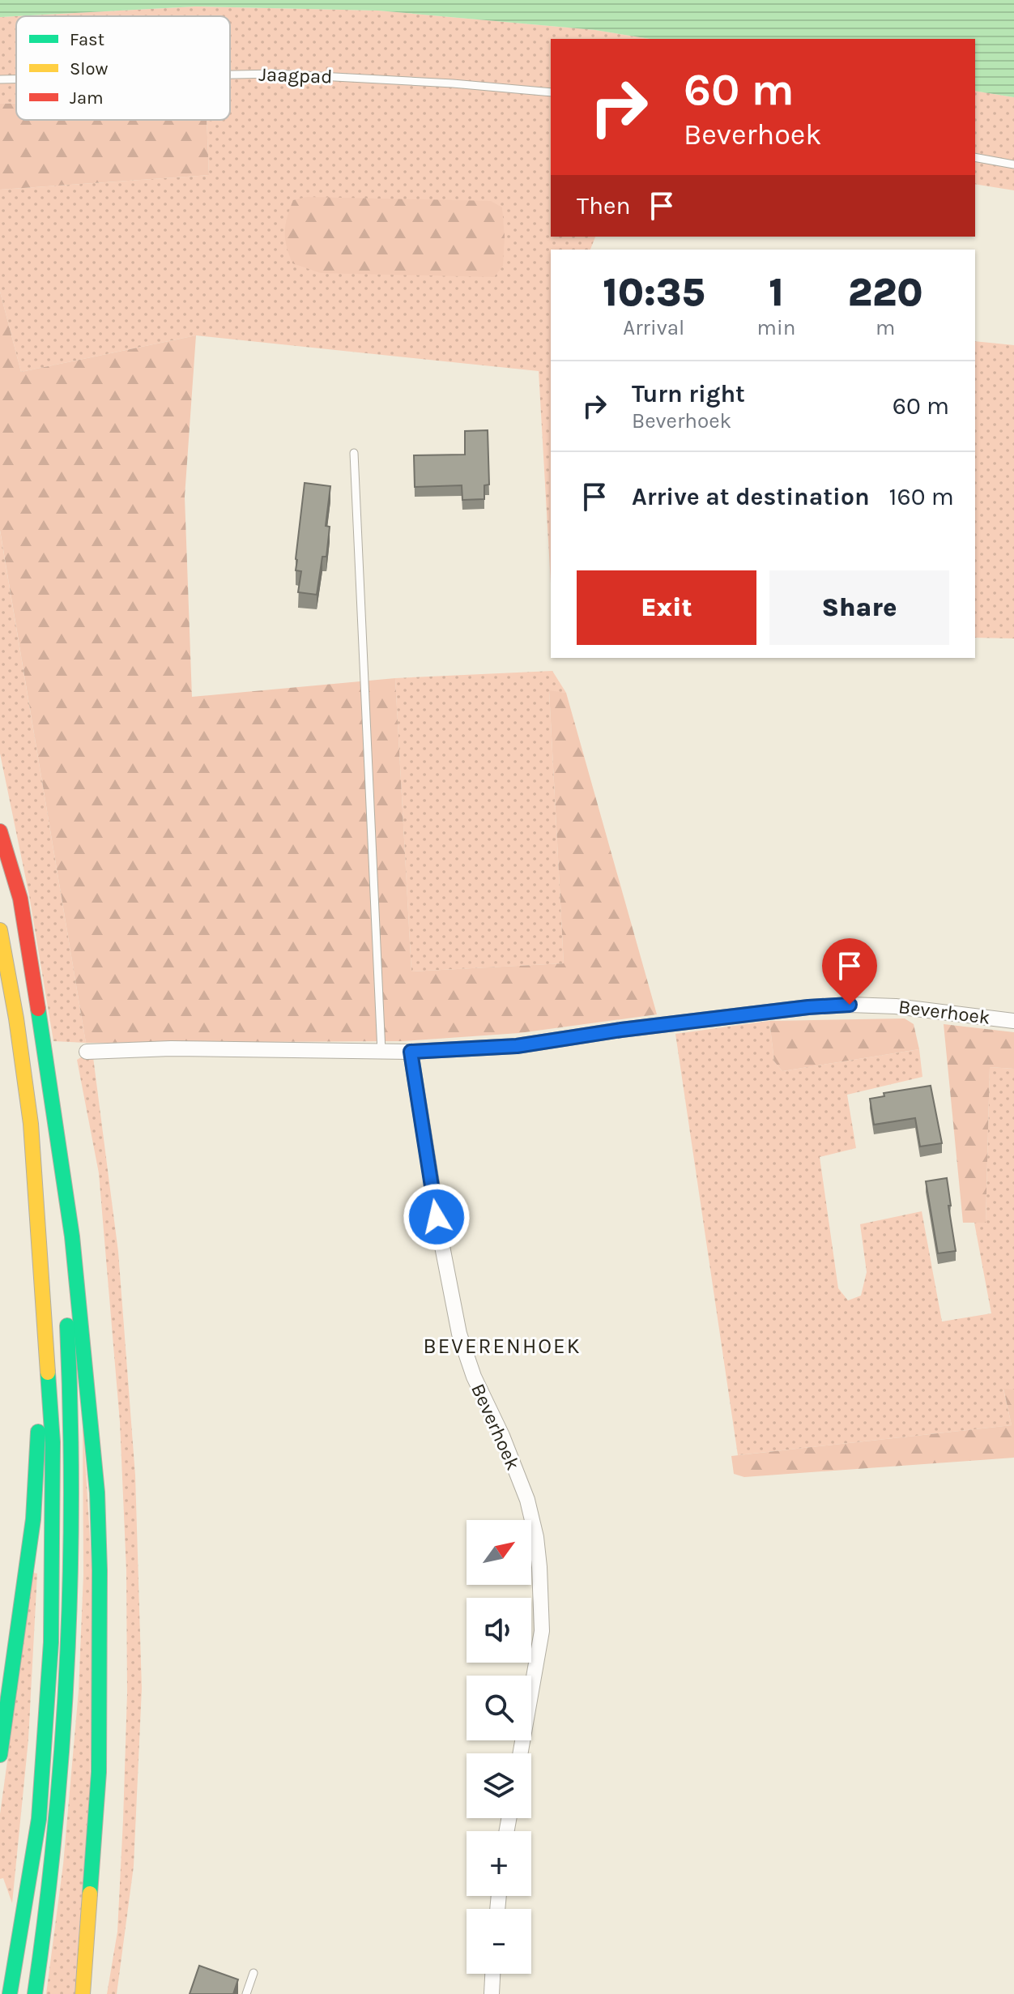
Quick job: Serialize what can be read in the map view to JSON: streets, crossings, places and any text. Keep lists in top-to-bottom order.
{
  "streets": {
    "street": ["Beverhoek"],
    "lane": ["Jaagpad"]
  },
  "districts": ["BEVERENHOEK"],
  "legend": ["Fast", "Slow", "Jam"],
  "north": "top right",
  "page": {
    "turn": ["60 m", "Beverhoek"],
    "then": "Then",
    "eta": [
      "10:35",
      "Arrival",
      "1",
      "min",
      "220",
      "m"
    ],
    "list": [
      {
        "name": "Turn right",
        "note": "Beverhoek",
        "value": "60 m"
      },
      {
        "name": "Arrive at destination",
        "value": "160 m"
      }
    ],
    "buttons": ["Exit", "Share"],
    "map_buttons": ["+", "−"]
  }
}
